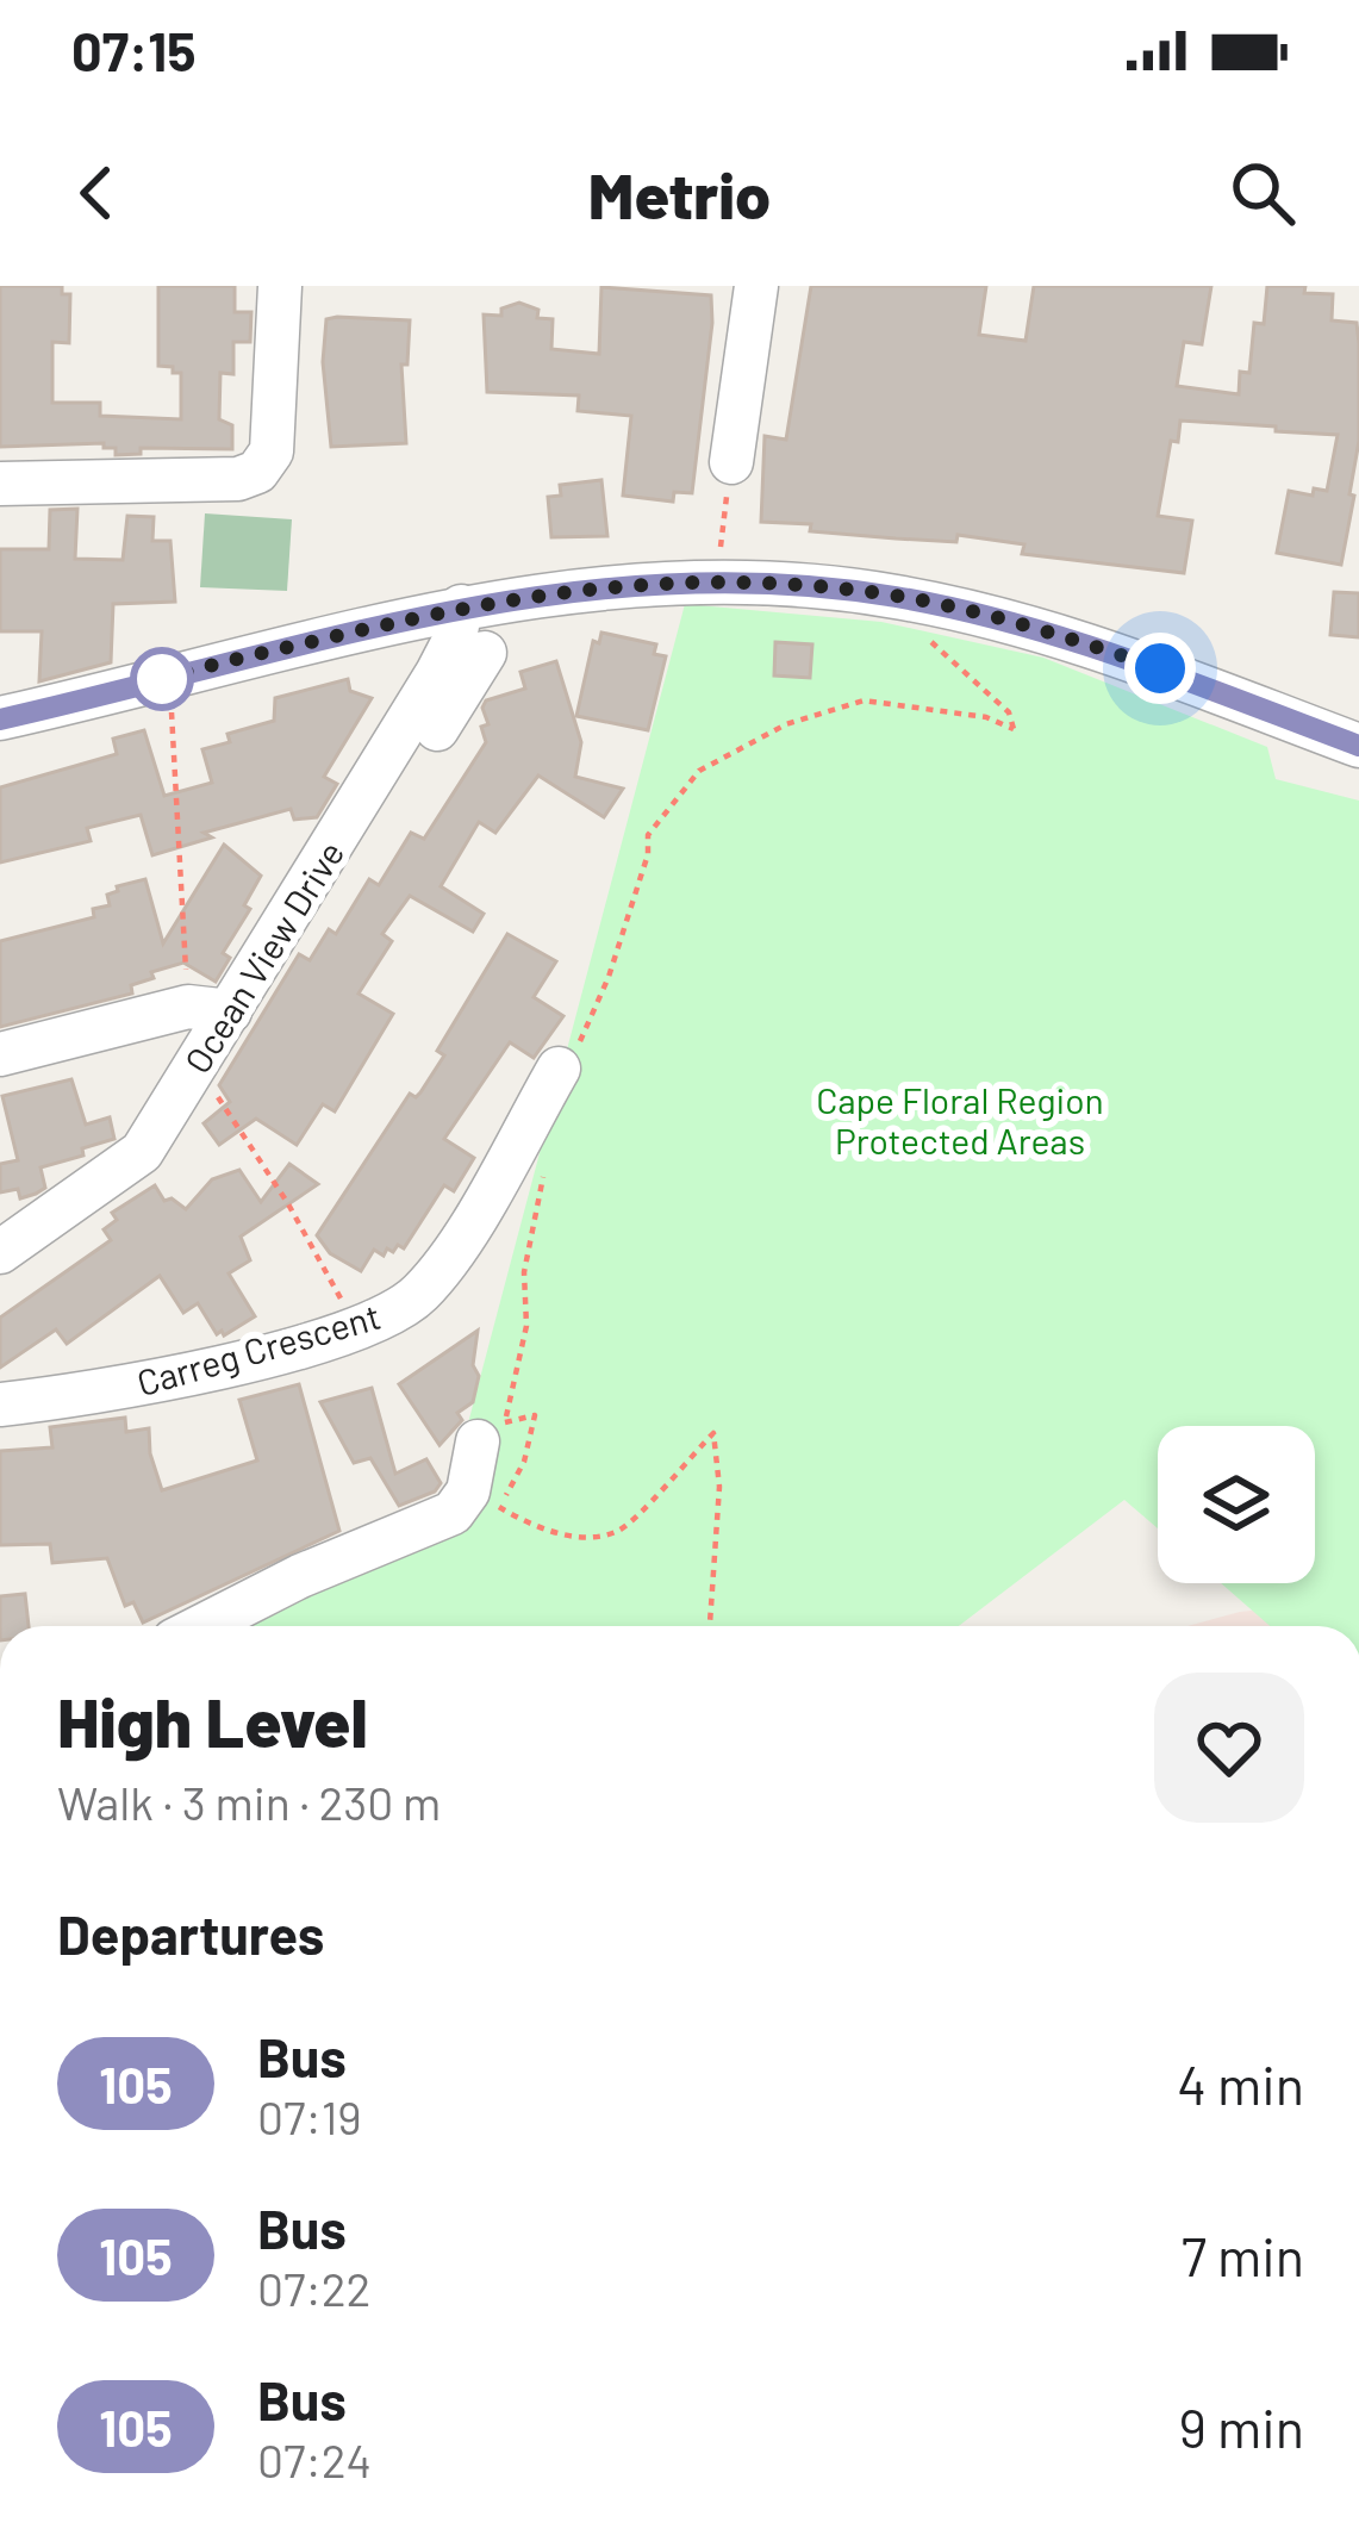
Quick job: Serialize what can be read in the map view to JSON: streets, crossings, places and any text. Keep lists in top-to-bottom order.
{
  "streets": {
    "street": ["Ocean View Drive", "Carreg Crescent"]
  },
  "parks": ["Cape Floral Region Protected Areas"],
  "lines": ["bus line 105"],
  "page": {
    "status": "07:15",
    "header": "Metrio",
    "heading": [
      ["High Level", "Walk · 3 min · 230 m"],
      "Departures"
    ],
    "list": [
      {
        "mark": "105",
        "name": "Bus",
        "note": "07:19",
        "value": "4 min"
      },
      {
        "mark": "105",
        "name": "Bus",
        "note": "07:22",
        "value": "7 min"
      },
      {
        "mark": "105",
        "name": "Bus",
        "note": "07:24",
        "value": "9 min"
      }
    ]
  }
}
